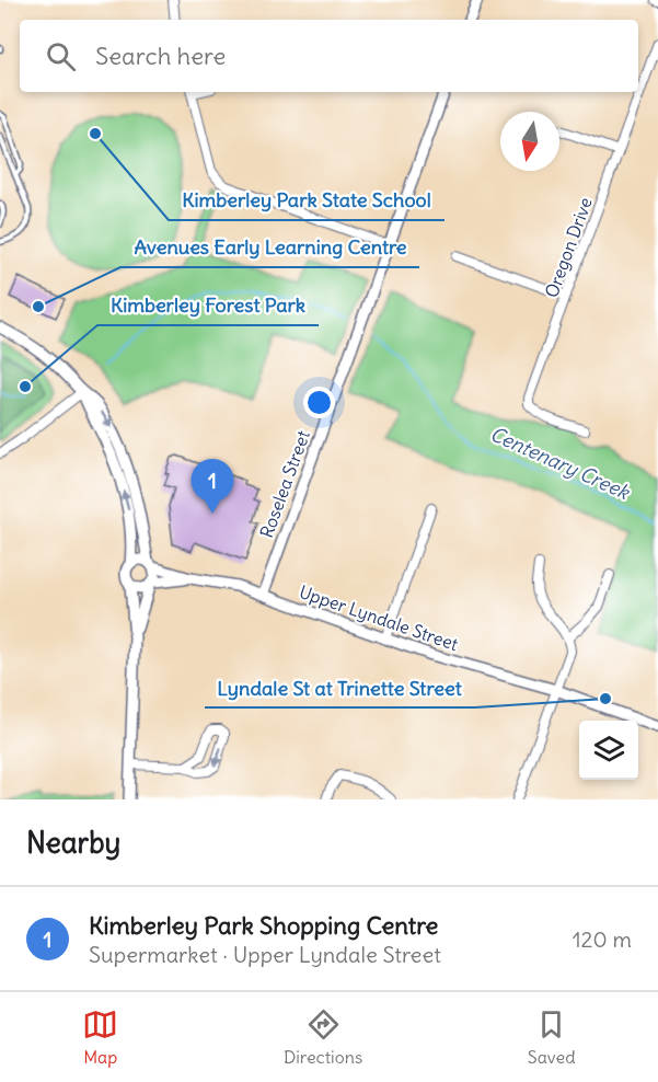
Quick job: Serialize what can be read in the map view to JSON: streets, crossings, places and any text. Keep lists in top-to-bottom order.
{
  "streets": {
    "street": ["Oregon Drive", "Roselea Street", "Upper Lyndale Street"]
  },
  "crossings": [
    ["Roselea Street", "Upper Lyndale Street"]
  ],
  "water": ["Centenary Creek"],
  "places": [
    "Kimberley Park State School",
    "Avenues Early Learning Centre",
    "Kimberley Forest Park",
    "Lyndale St at Trinette Street"
  ],
  "north": "bottom",
  "page": {
    "search": "Search here",
    "pins": "1",
    "heading": "Nearby",
    "list": [
      {
        "mark": "1",
        "name": "Kimberley Park Shopping Centre",
        "note": "Supermarket · Upper Lyndale Street",
        "value": "120 m"
      }
    ],
    "nav": ["Map", "Directions", "Saved"]
  }
}
